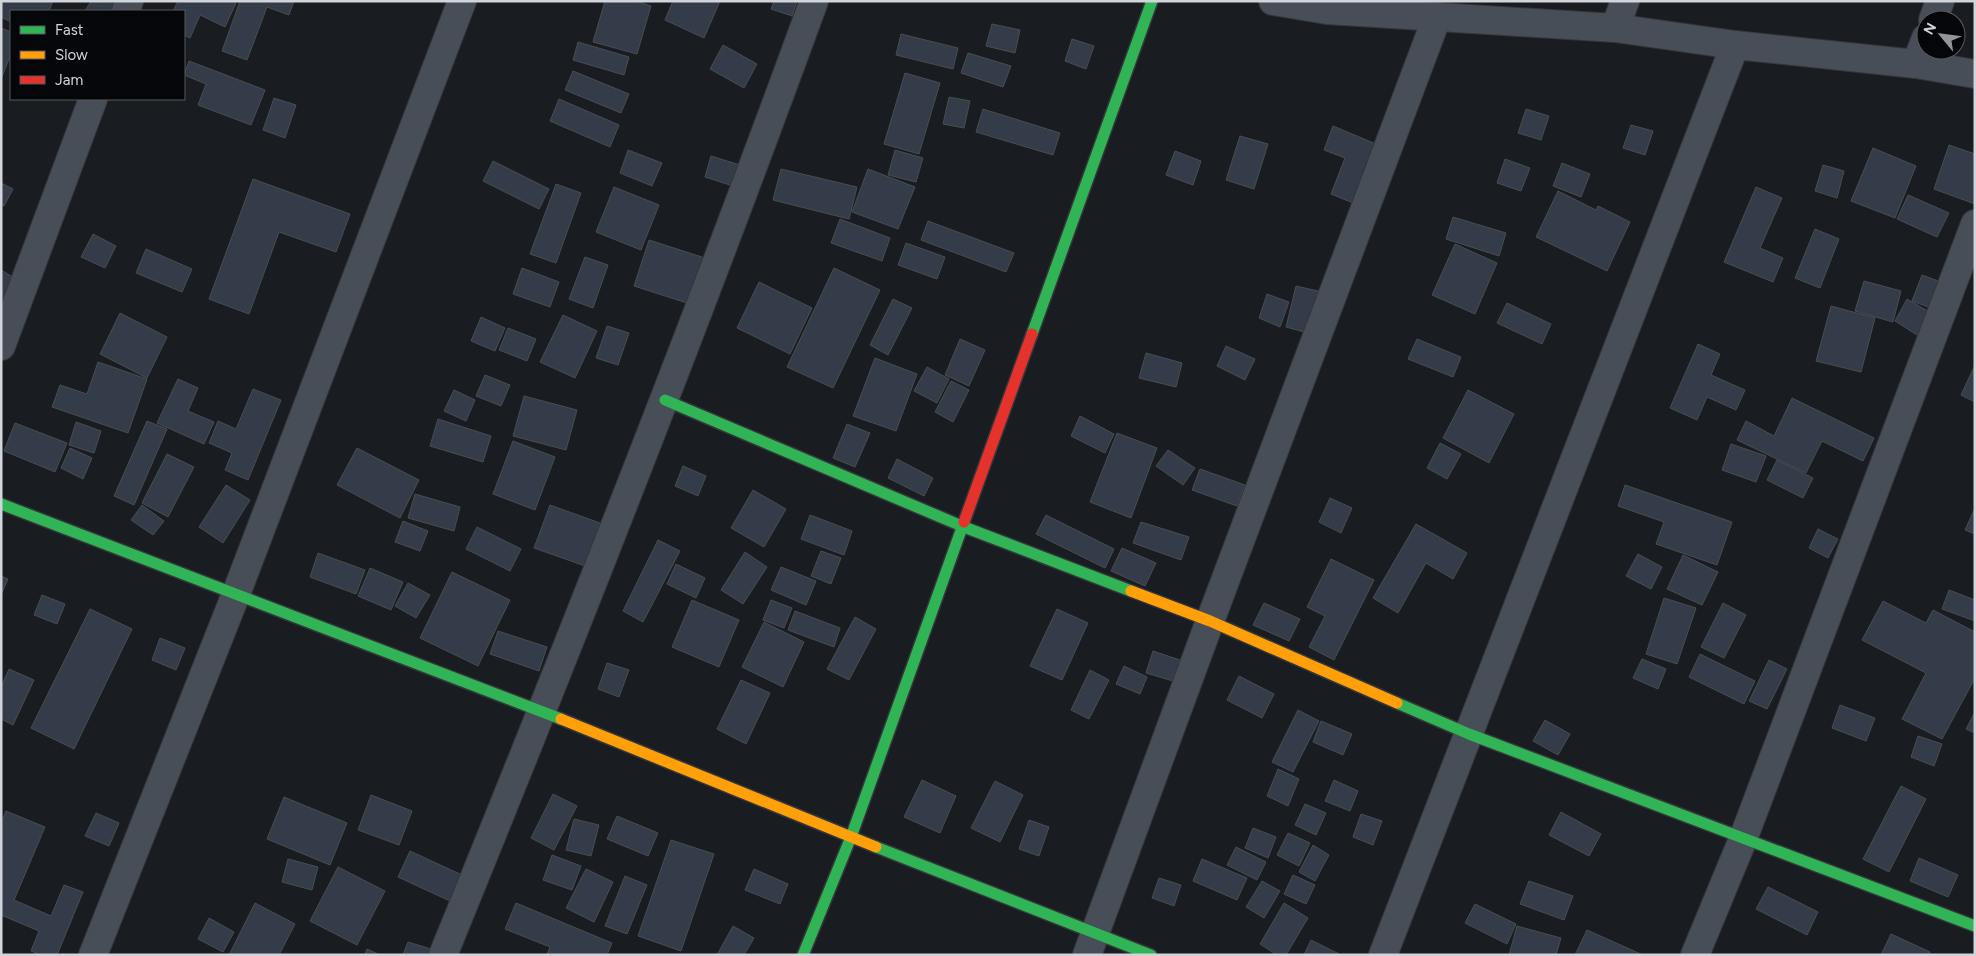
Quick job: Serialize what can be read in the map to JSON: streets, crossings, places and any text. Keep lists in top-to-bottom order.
{
  "legend": ["Fast", "Slow", "Jam"],
  "north": "top left"
}
